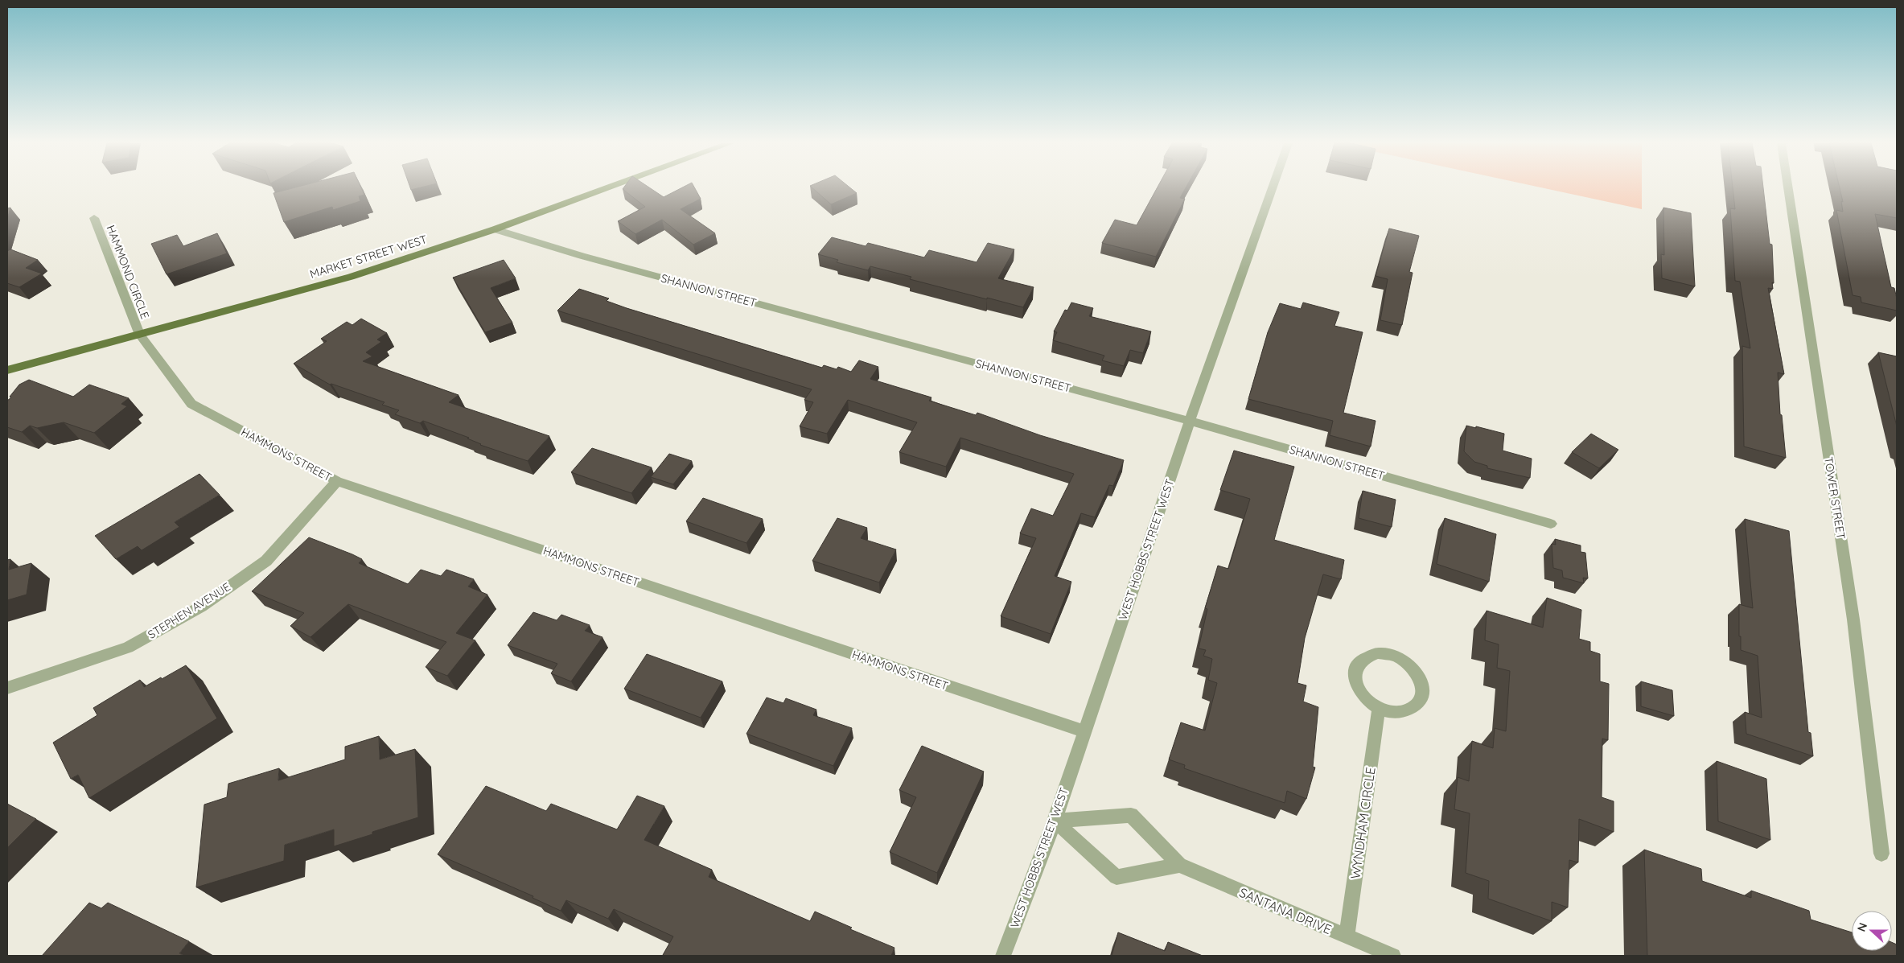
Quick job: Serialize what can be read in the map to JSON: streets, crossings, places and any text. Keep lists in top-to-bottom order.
{
  "streets": {
    "main road": ["MARKET STREET WEST"],
    "street": [
      "HAMMOND CIRCLE",
      "SHANNON STREET",
      "HAMMONS STREET",
      "TOWER STREET",
      "WEST HOBBS STREET WEST",
      "STEPHEN AVENUE",
      "WYNDHAM CIRCLE",
      "SANTANA DRIVE"
    ]
  },
  "crossings": [
    ["MARKET STREET WEST", "HAMMOND CIRCLE"],
    ["MARKET STREET WEST", "SHANNON STREET"],
    ["MARKET STREET WEST", "HAMMONS STREET"],
    ["HAMMOND CIRCLE", "HAMMONS STREET"],
    ["SHANNON STREET", "WEST HOBBS STREET WEST"],
    ["HAMMONS STREET", "WEST HOBBS STREET WEST"],
    ["HAMMONS STREET", "STEPHEN AVENUE"],
    ["WEST HOBBS STREET WEST", "SANTANA DRIVE"],
    ["WYNDHAM CIRCLE", "SANTANA DRIVE"]
  ],
  "north": "left"
}
